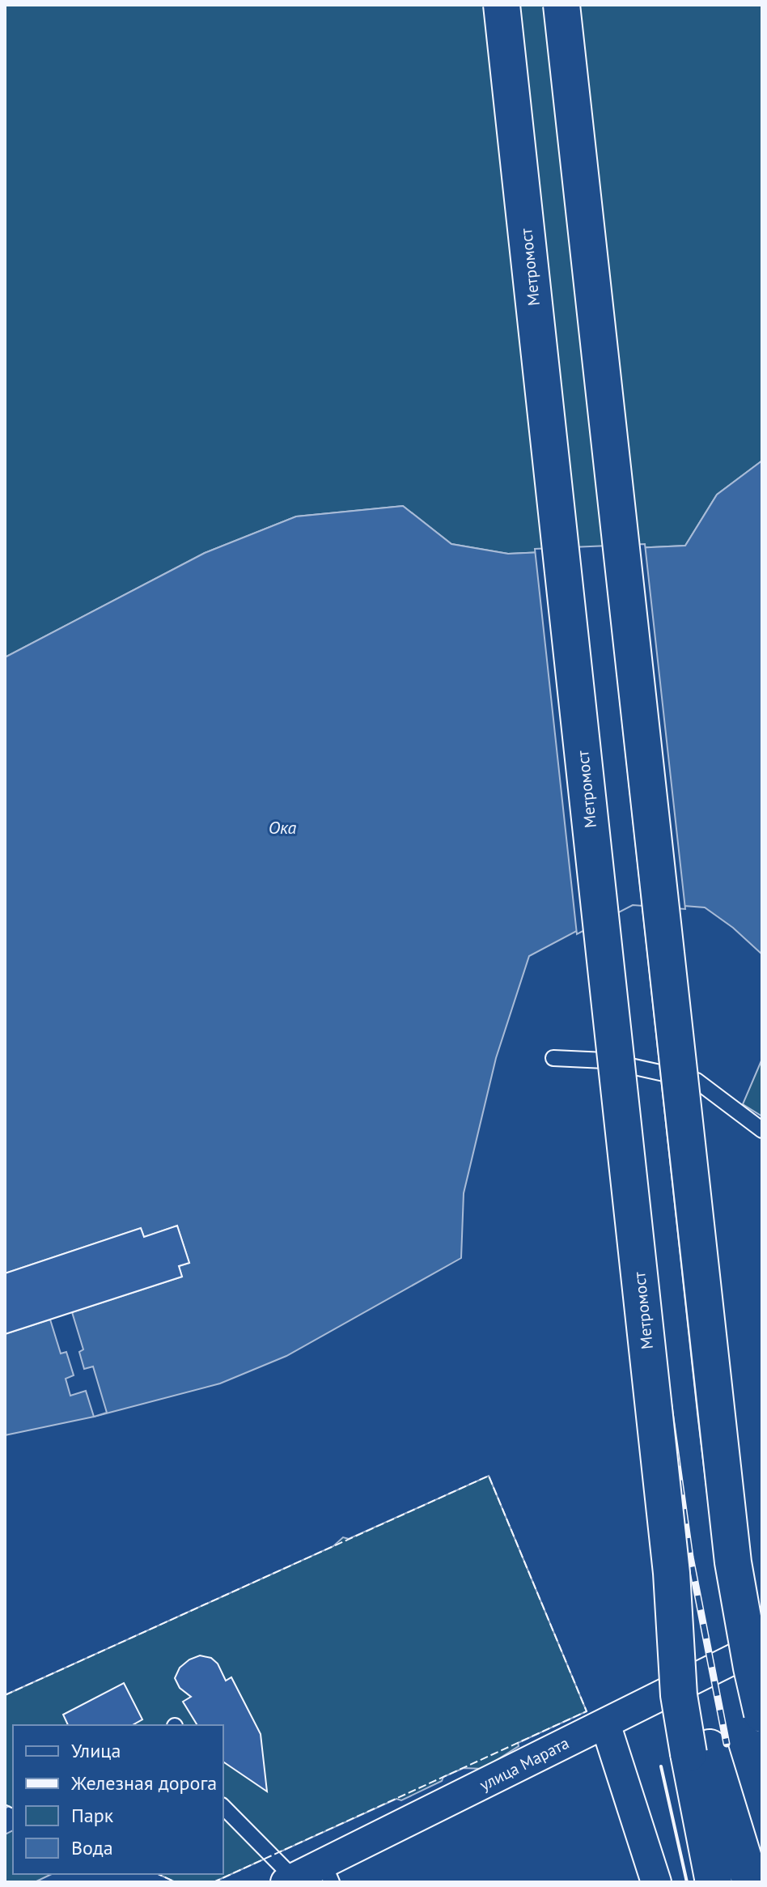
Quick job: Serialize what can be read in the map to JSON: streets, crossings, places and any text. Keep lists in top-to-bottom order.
{
  "streets": {
    "main road": ["Метромост"],
    "street": ["улица Марата"]
  },
  "water": ["Ока"],
  "legend": [
    "Улица",
    "Железная дорога",
    "Парк",
    "Вода"
  ]
}
